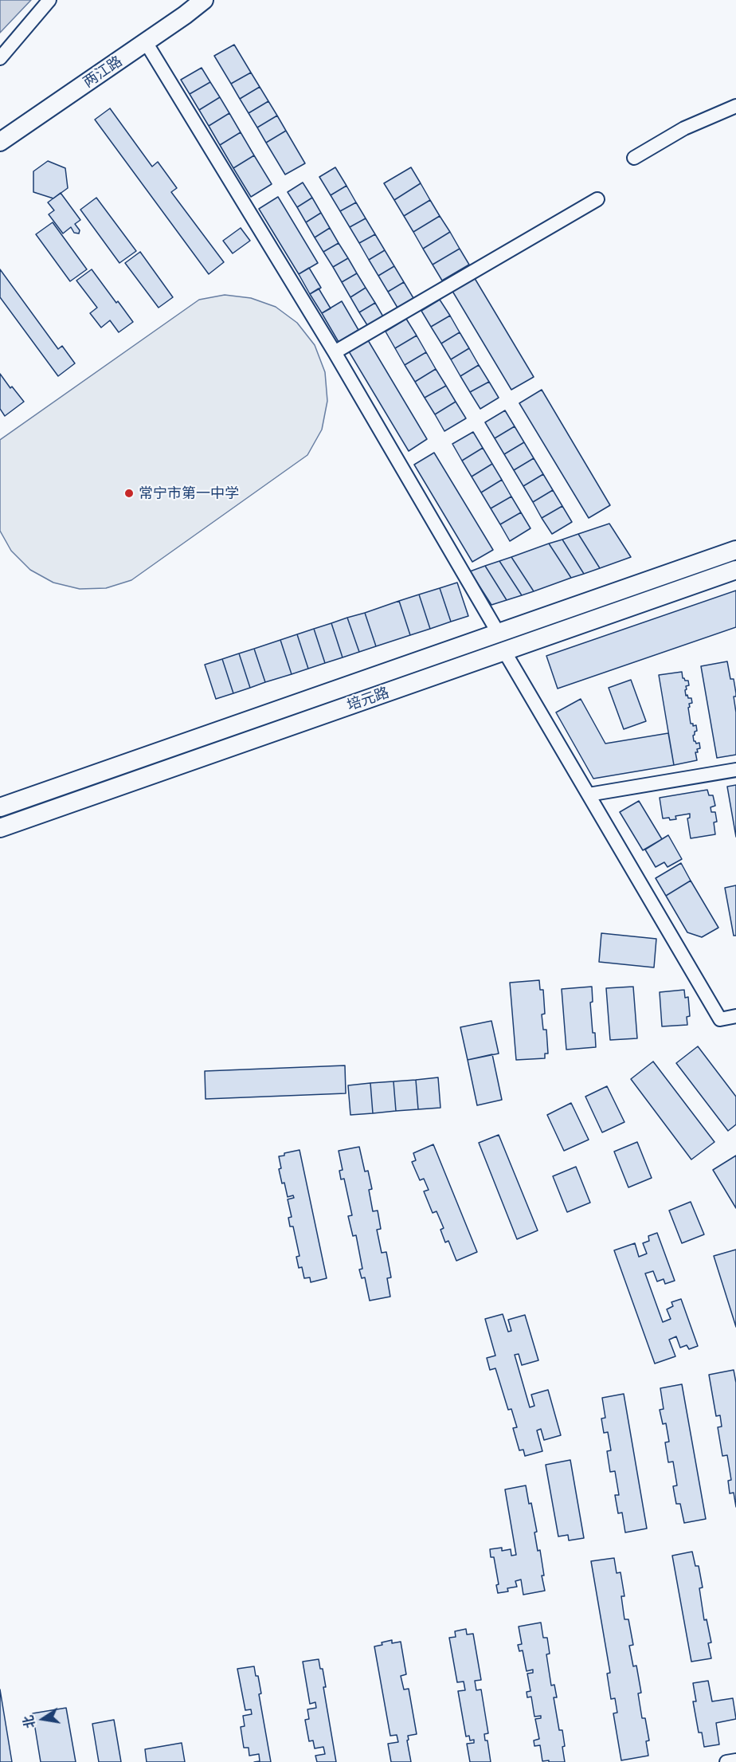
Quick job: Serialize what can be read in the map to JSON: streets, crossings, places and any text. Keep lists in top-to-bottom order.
{
  "streets": {
    "main road": ["两江路", "培元路"]
  },
  "places": ["常宁市第一中学"],
  "north": "left"
}
